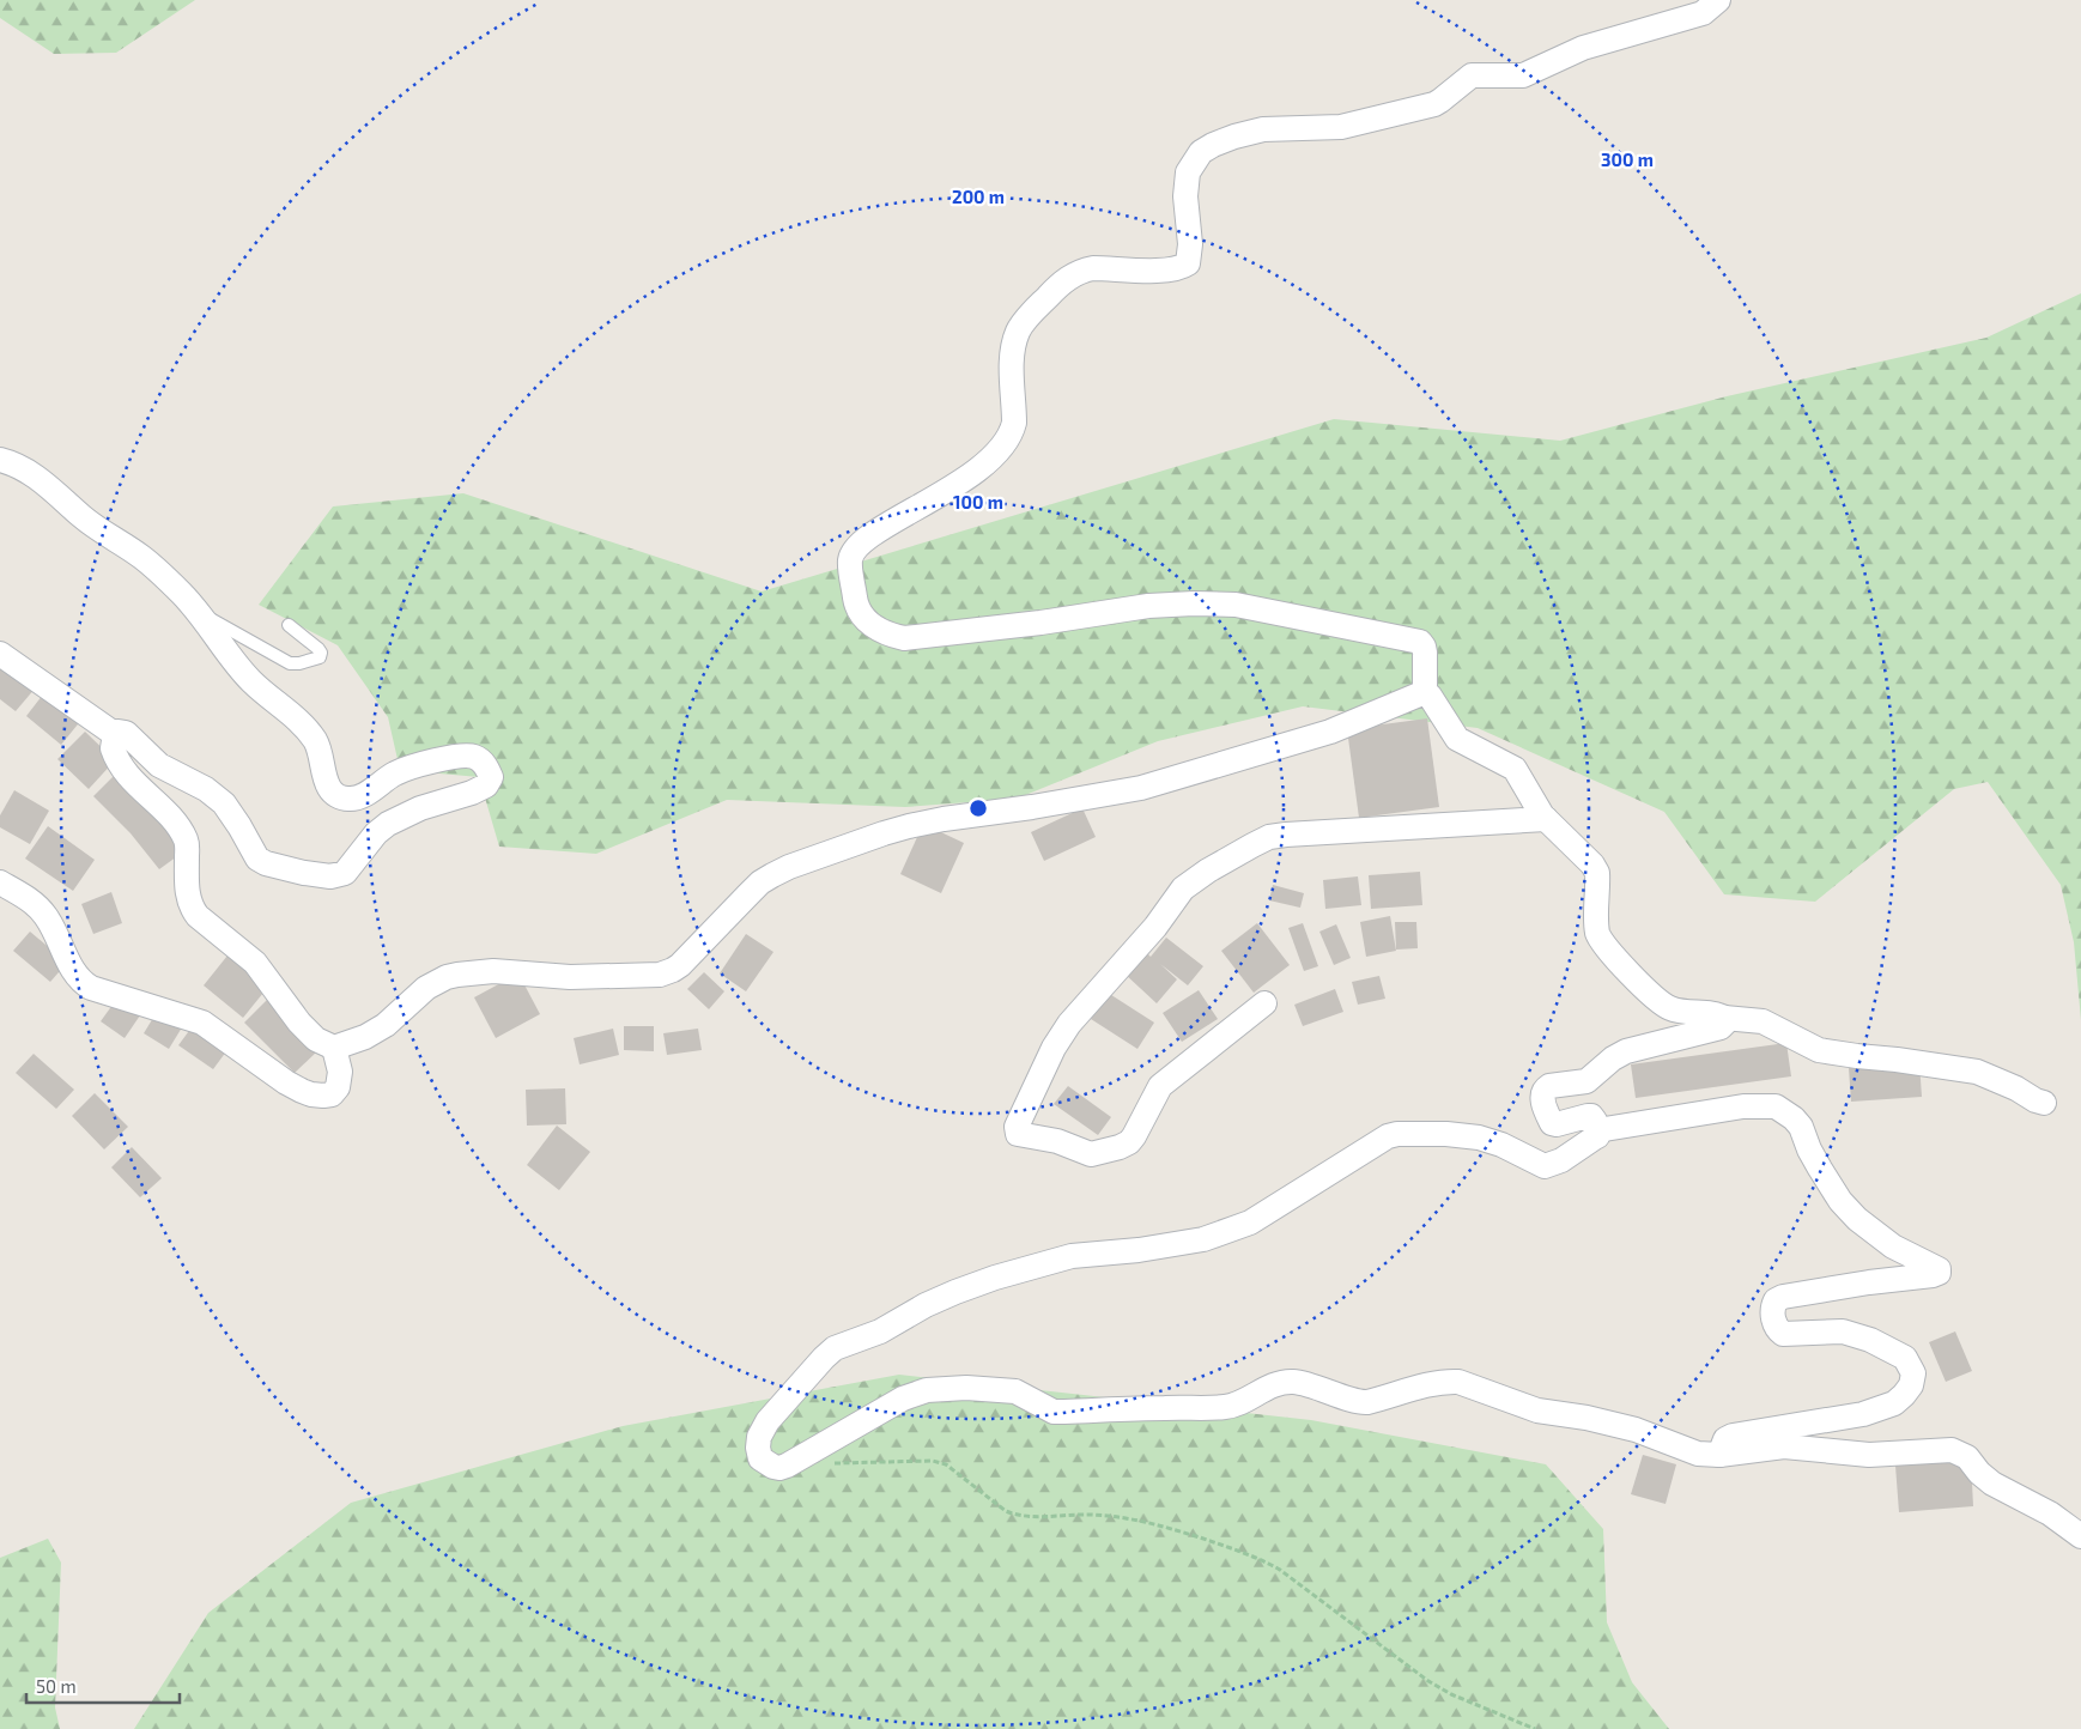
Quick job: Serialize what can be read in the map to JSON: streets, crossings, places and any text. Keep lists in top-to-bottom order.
{
  "scale_bar": "50 m",
  "rings": ["300 m", "200 m", "100 m"]
}
